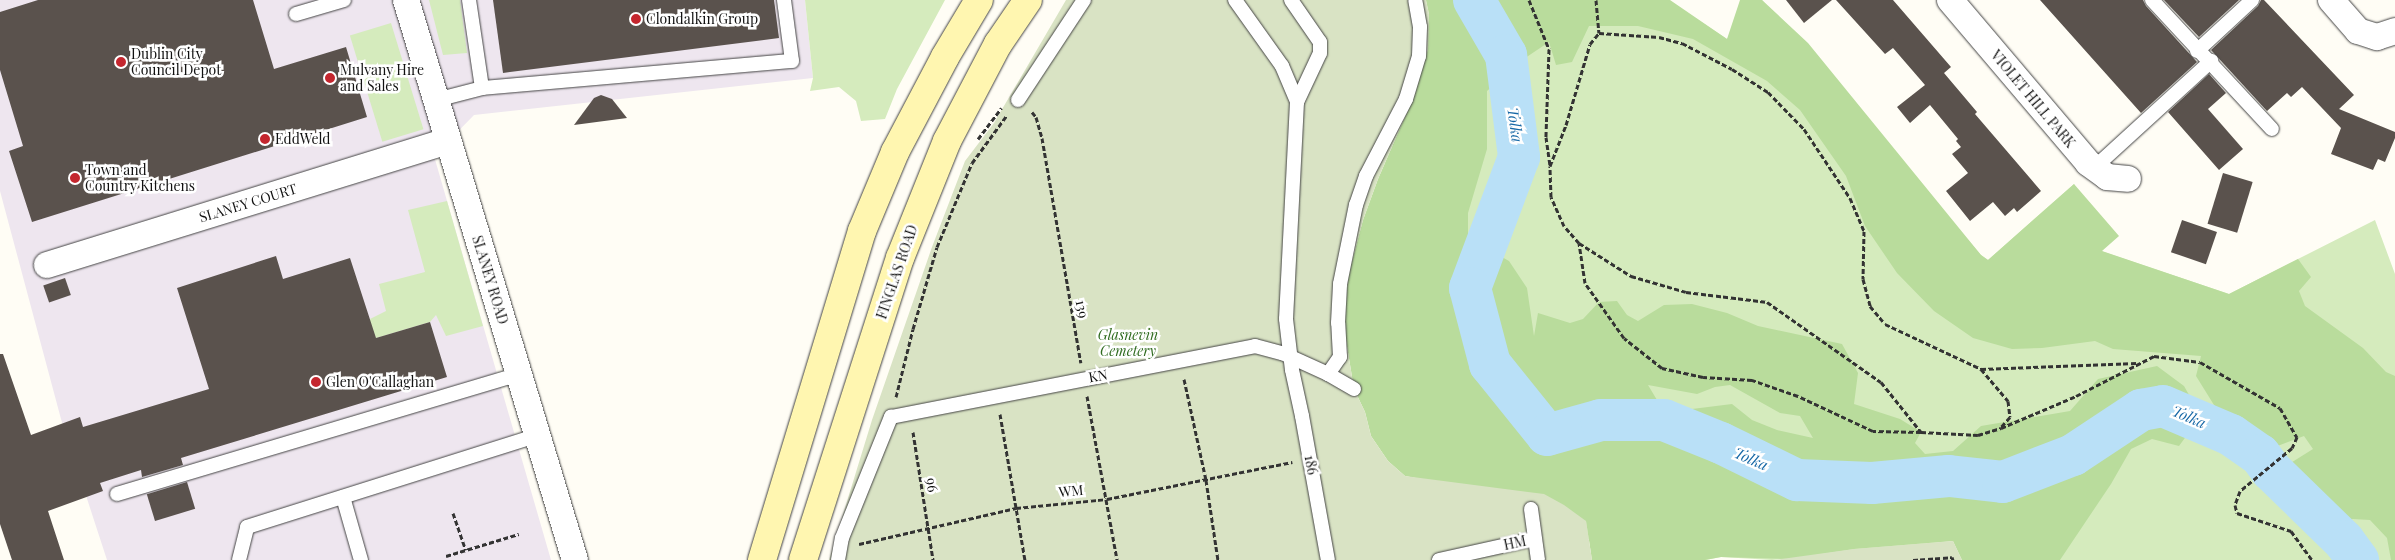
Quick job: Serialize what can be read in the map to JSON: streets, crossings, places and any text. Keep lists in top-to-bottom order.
{
  "streets": {
    "main road": ["FINGLAS ROAD"],
    "street": ["VIOLET HILL PARK", "SLANEY COURT", "SLANEY ROAD"],
    "lane": ["KN", "186", "HM"],
    "path": ["139", "96", "WM"]
  },
  "crossings": [
    ["SLANEY COURT", "SLANEY ROAD"],
    ["139", "KN"],
    ["139", "WM"],
    ["KN", "186"],
    ["KN", "96"],
    ["186", "WM"],
    ["96", "WM"]
  ],
  "water": ["Tolka"],
  "parks": ["Glasnevin Cemetery"],
  "places": [
    "Clondalkin Group",
    "Dublin City Council Depot",
    "Mulvany Hire and Sales",
    "EddWeld",
    "Town and Country Kitchens",
    "Glen O'Callaghan"
  ]
}
